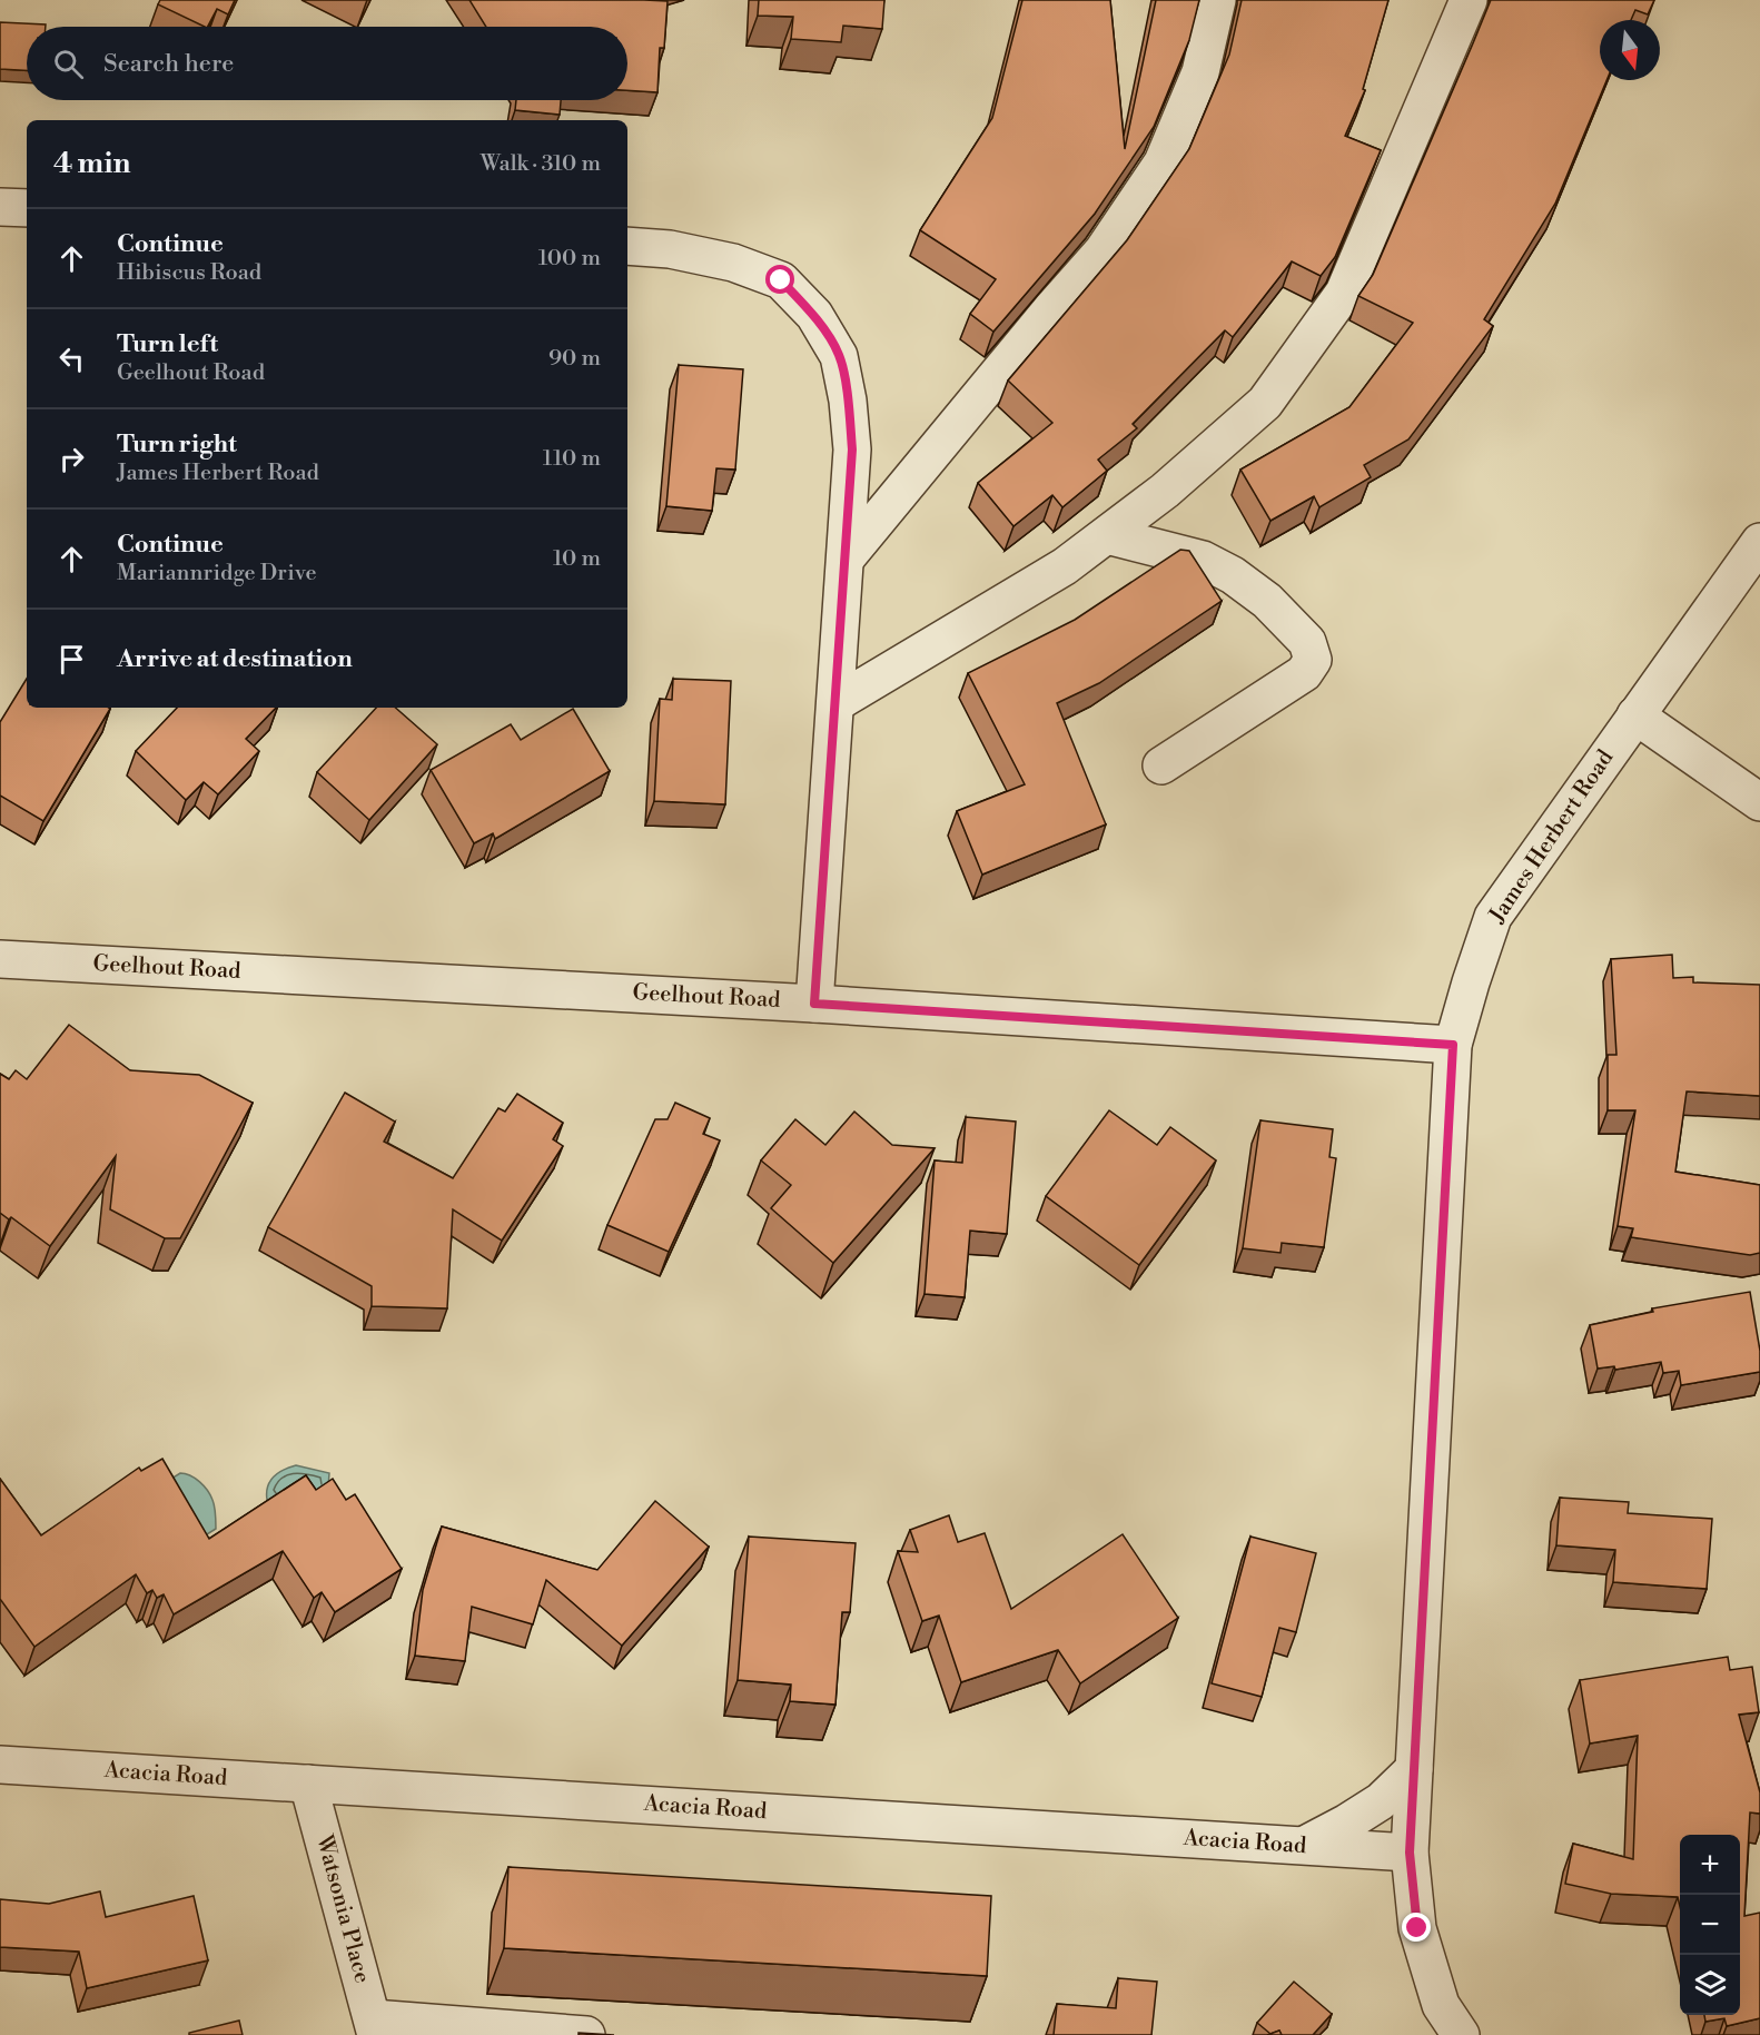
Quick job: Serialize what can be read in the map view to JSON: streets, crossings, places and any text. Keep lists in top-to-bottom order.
{
  "streets": {
    "street": [
      "James Herbert Road",
      "Geelhout Road",
      "Acacia Road",
      "Watsonia Place"
    ]
  },
  "crossings": [
    ["James Herbert Road", "Geelhout Road"],
    ["James Herbert Road", "Acacia Road"],
    ["Acacia Road", "Watsonia Place"]
  ],
  "north": "bottom",
  "page": {
    "search": "Search here",
    "heading": ["4 min", "Walk · 310 m"],
    "list": [
      ["Continue", "Hibiscus Road", "100 m"],
      ["Turn left", "Geelhout Road", "90 m"],
      ["Turn right", "James Herbert Road", "110 m"],
      ["Continue", "Mariannridge Drive", "10 m"],
      "Arrive at destination"
    ],
    "map_buttons": ["+", "−"]
  }
}
